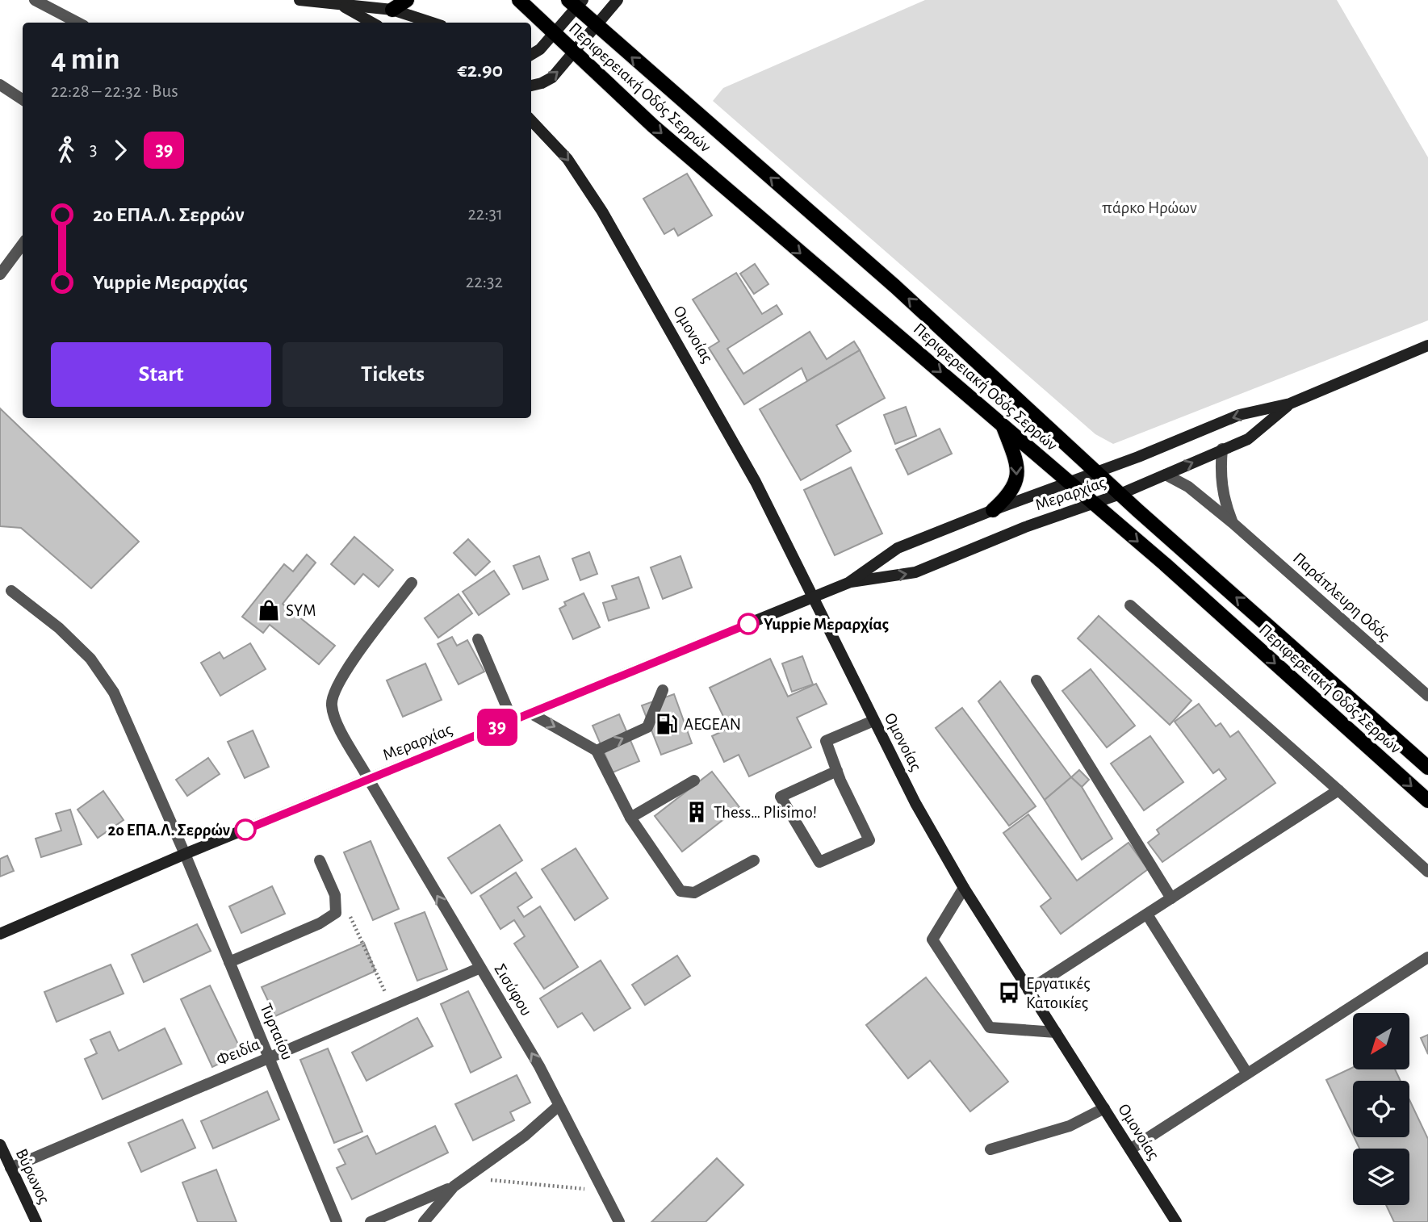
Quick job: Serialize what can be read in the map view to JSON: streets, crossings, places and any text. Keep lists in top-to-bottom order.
{
  "streets": {
    "main road": [
      "Περιφερειακή Οδός Σερρών",
      "Ομονοίας",
      "Μεραρχίας",
      "Βύρωνος"
    ],
    "street": [
      "Παράπλευρη Οδός",
      "Σισύφου",
      "Τυρταίου",
      "Φειδία"
    ]
  },
  "crossings": [
    ["Περιφερειακή Οδός Σερρών", "Μεραρχίας"],
    ["Ομονοίας", "Μεραρχίας"],
    ["Μεραρχίας", "Παράπλευρη Οδός"],
    ["Μεραρχίας", "Σισύφου"],
    ["Μεραρχίας", "Τυρταίου"],
    ["Σισύφου", "Φειδία"],
    ["Τυρταίου", "Φειδία"],
    ["Φειδία", "Βύρωνος"]
  ],
  "one_way": ["Ομονοίας", "Σισύφου"],
  "parks": ["πάρκο Ηρώων"],
  "places": {
    "shop": ["SYM"],
    "other": ["Yuppie Μεραρχίας", "2ο ΕΠΑ.Λ. Σερρών"],
    "fuel station": ["AEGEAN"],
    "building": ["Thess… Plisimo!"],
    "bus stop": ["Εργατικές Κατοικίες"]
  },
  "lines": ["bus line 39"],
  "north": "bottom left",
  "page": {
    "on_map": "39",
    "heading": ["4 min", "22:28 – 22:32 · Bus", "€2.90"],
    "legs": ["3", "39"],
    "list": [
      {
        "name": "2ο ΕΠΑ.Λ. Σερρών",
        "value": "22:31"
      },
      {
        "name": "Yuppie Μεραρχίας",
        "value": "22:32"
      }
    ],
    "buttons": ["Start", "Tickets"]
  }
}
